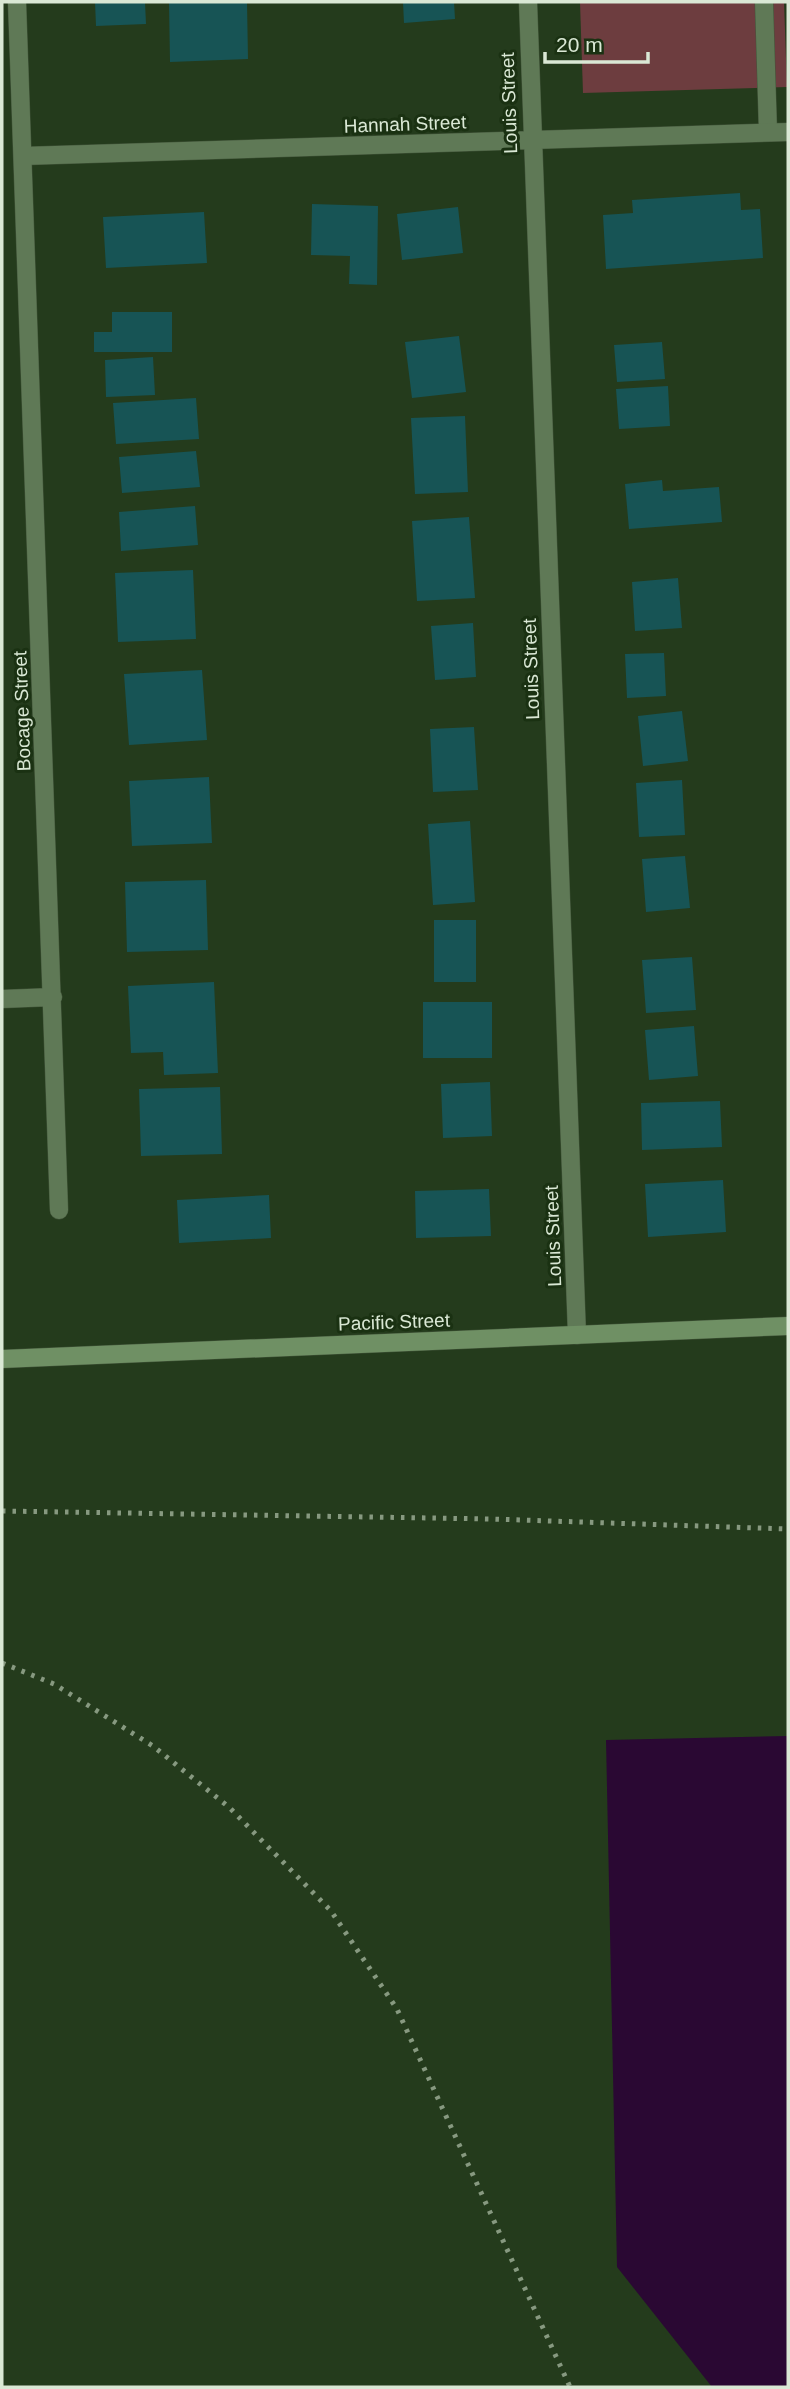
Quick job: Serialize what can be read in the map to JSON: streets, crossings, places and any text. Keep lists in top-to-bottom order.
{
  "streets": {
    "street": [
      "Louis Street",
      "Hannah Street",
      "Bocage Street",
      "Pacific Street"
    ]
  },
  "crossings": [
    ["Louis Street", "Hannah Street"],
    ["Louis Street", "Pacific Street"],
    ["Hannah Street", "Bocage Street"]
  ],
  "scale_bar": "20 m"
}
